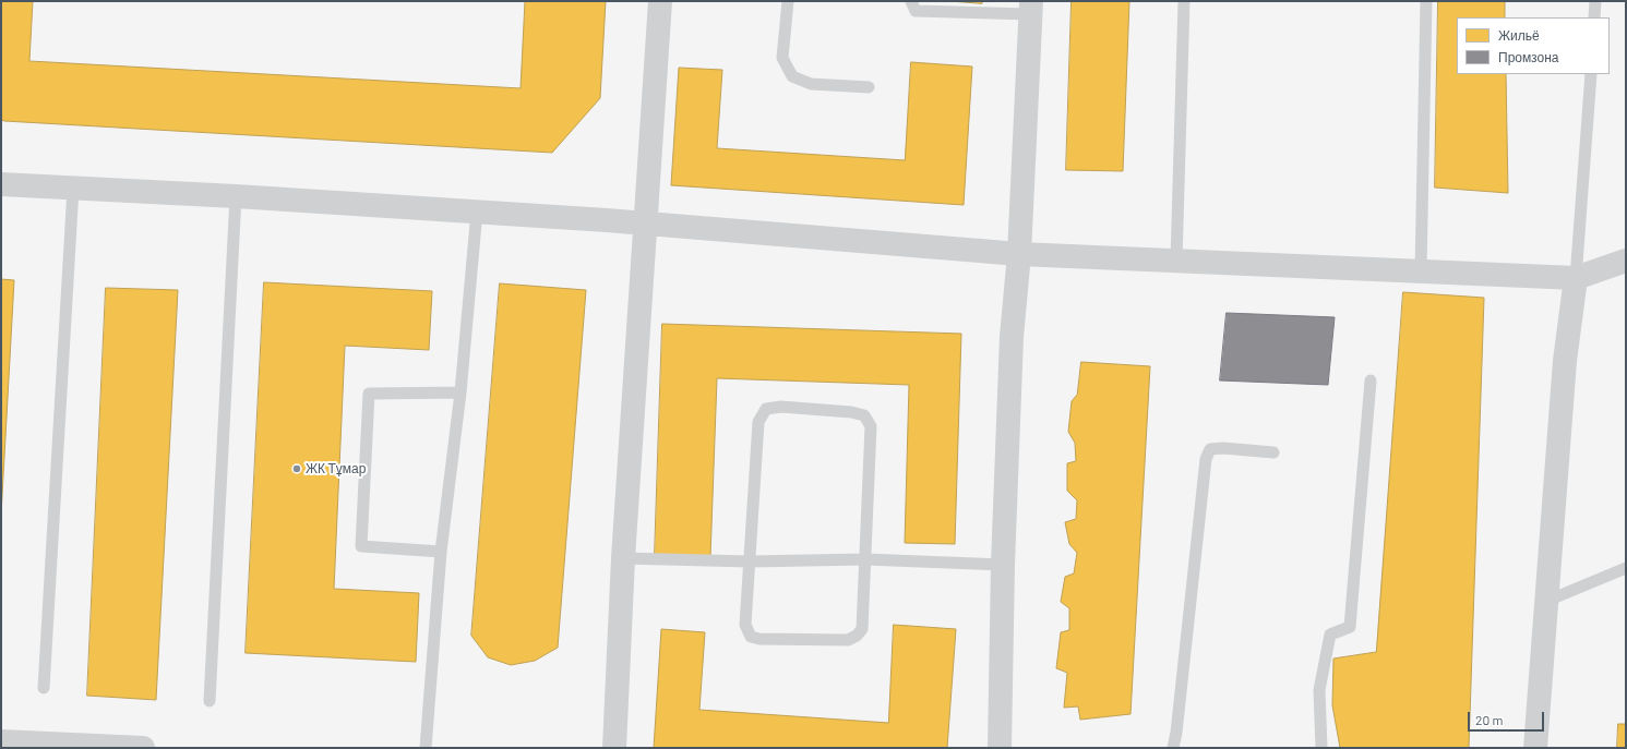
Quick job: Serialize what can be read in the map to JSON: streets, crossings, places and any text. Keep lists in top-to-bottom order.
{
  "places": ["ЖК Тұмар"],
  "legend": ["Жильё", "Промзона"],
  "scale_bar": "20 m"
}
